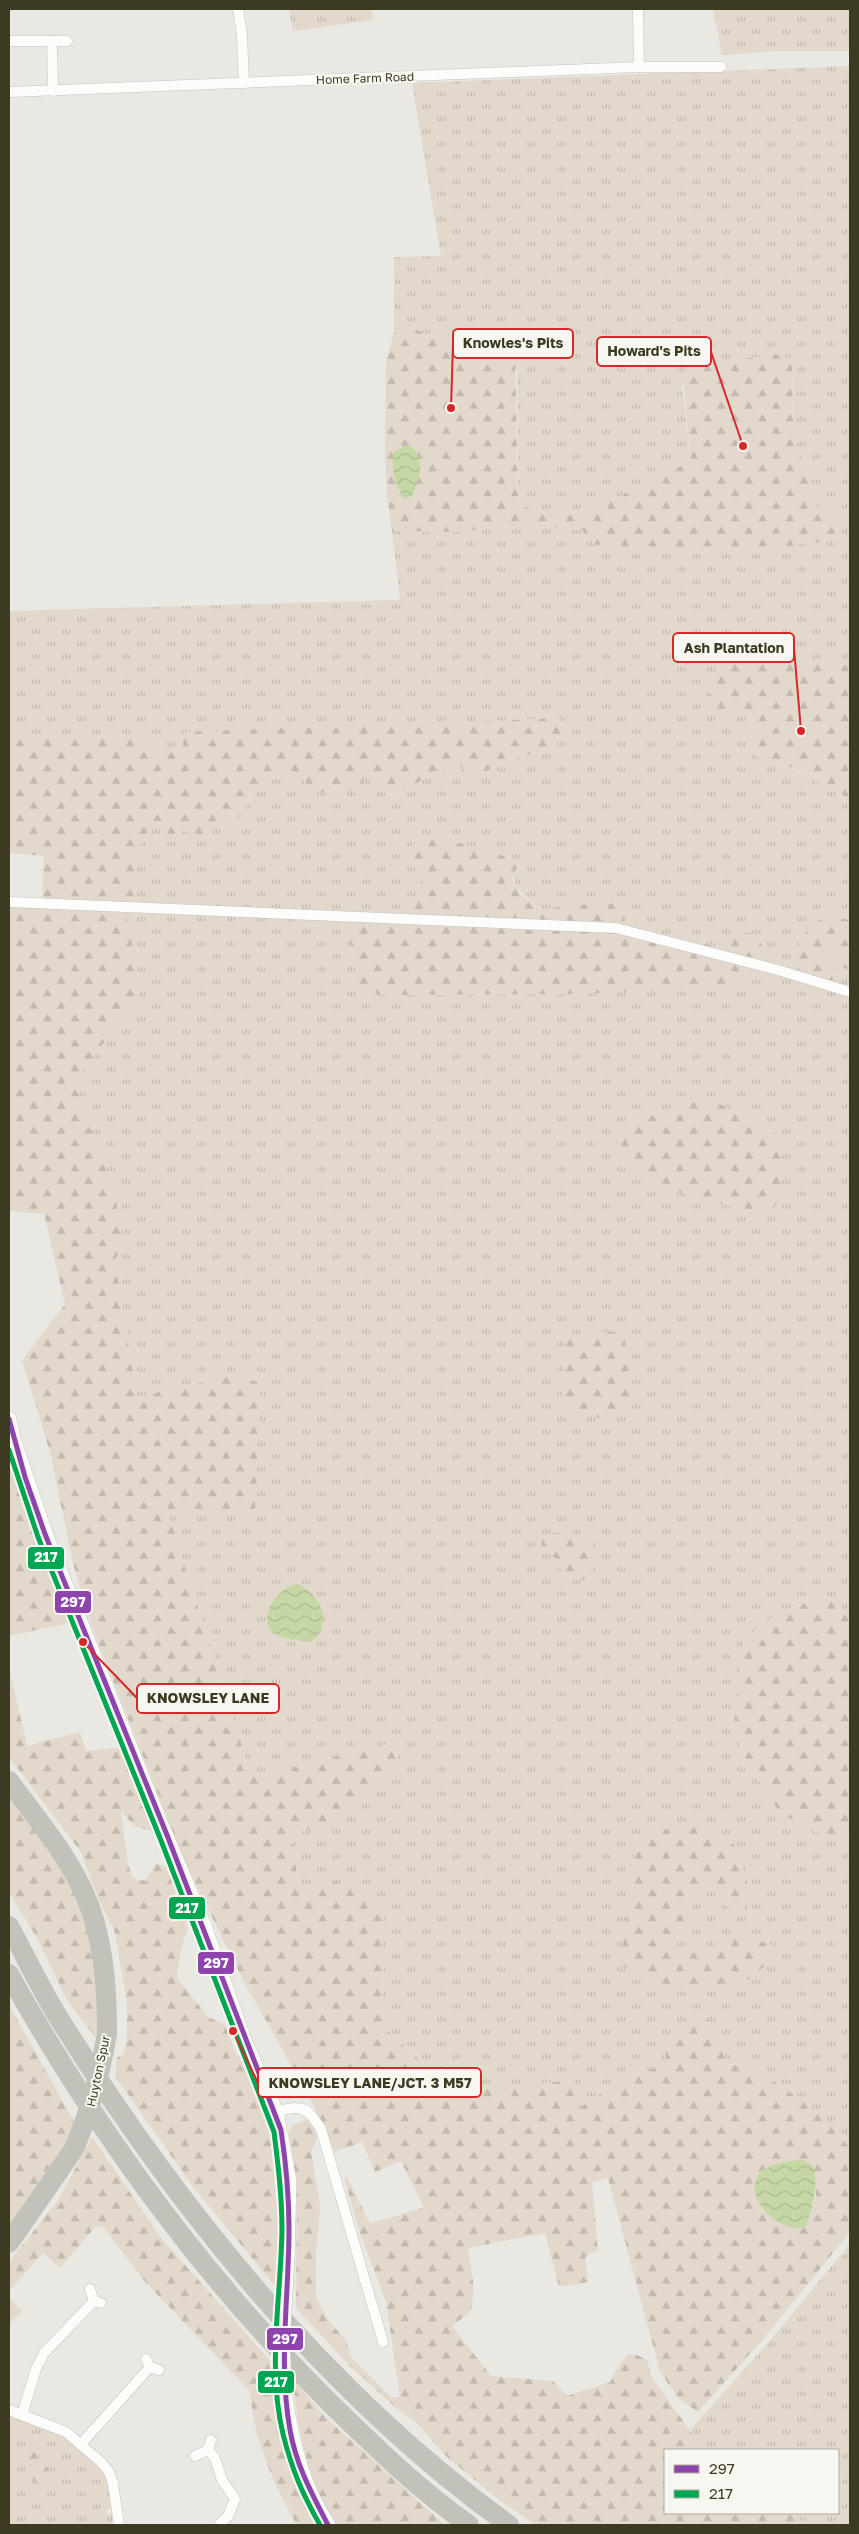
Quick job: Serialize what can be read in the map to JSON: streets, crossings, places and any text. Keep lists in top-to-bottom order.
{
  "streets": {
    "highway": ["Huyton Spur"],
    "street": ["Home Farm Road"]
  },
  "places": [
    "Knowles's Pits",
    "Howard's Pits",
    "Ash Plantation",
    "KNOWSLEY LANE",
    "KNOWSLEY LANE/JCT. 3 M57"
  ],
  "lines": ["transit line 297", "transit line 217"],
  "legend": ["297", "217"]
}
